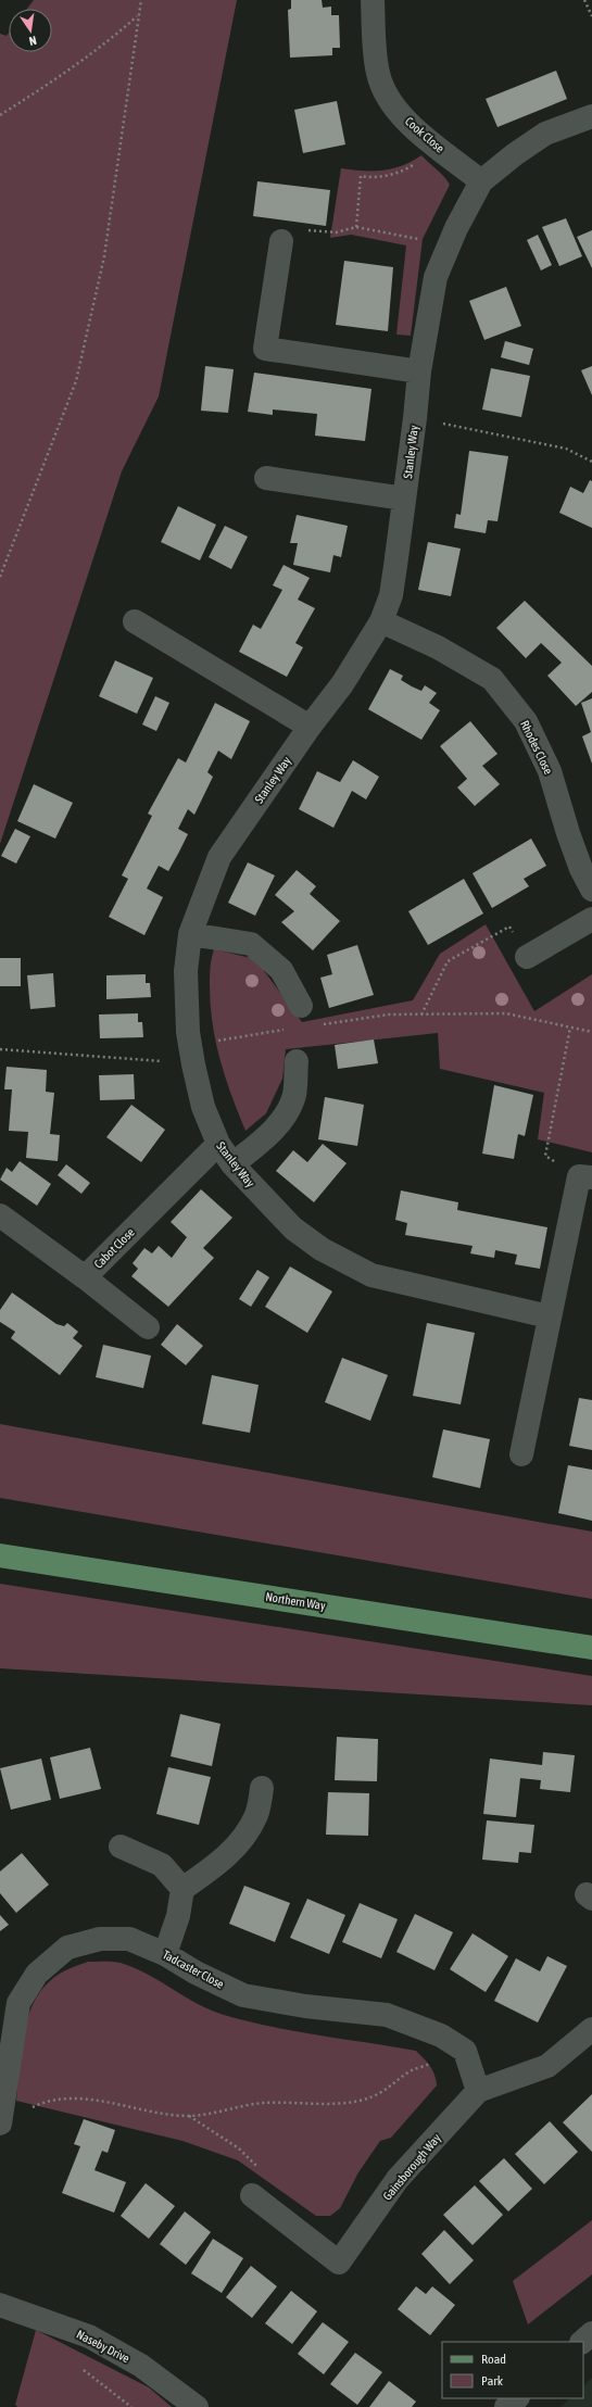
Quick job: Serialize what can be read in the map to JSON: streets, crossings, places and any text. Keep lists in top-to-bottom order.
{
  "streets": {
    "main road": ["Northern Way"],
    "street": [
      "Cook Close",
      "Stanley Way",
      "Rhodes Close",
      "Cabot Close",
      "Tadcaster Close",
      "Gainsborough Way",
      "Naseby Drive"
    ]
  },
  "crossings": [
    ["Cook Close", "Stanley Way"],
    ["Stanley Way", "Rhodes Close"],
    ["Stanley Way", "Cabot Close"]
  ],
  "legend": ["Road", "Park"],
  "north": "bottom"
}
